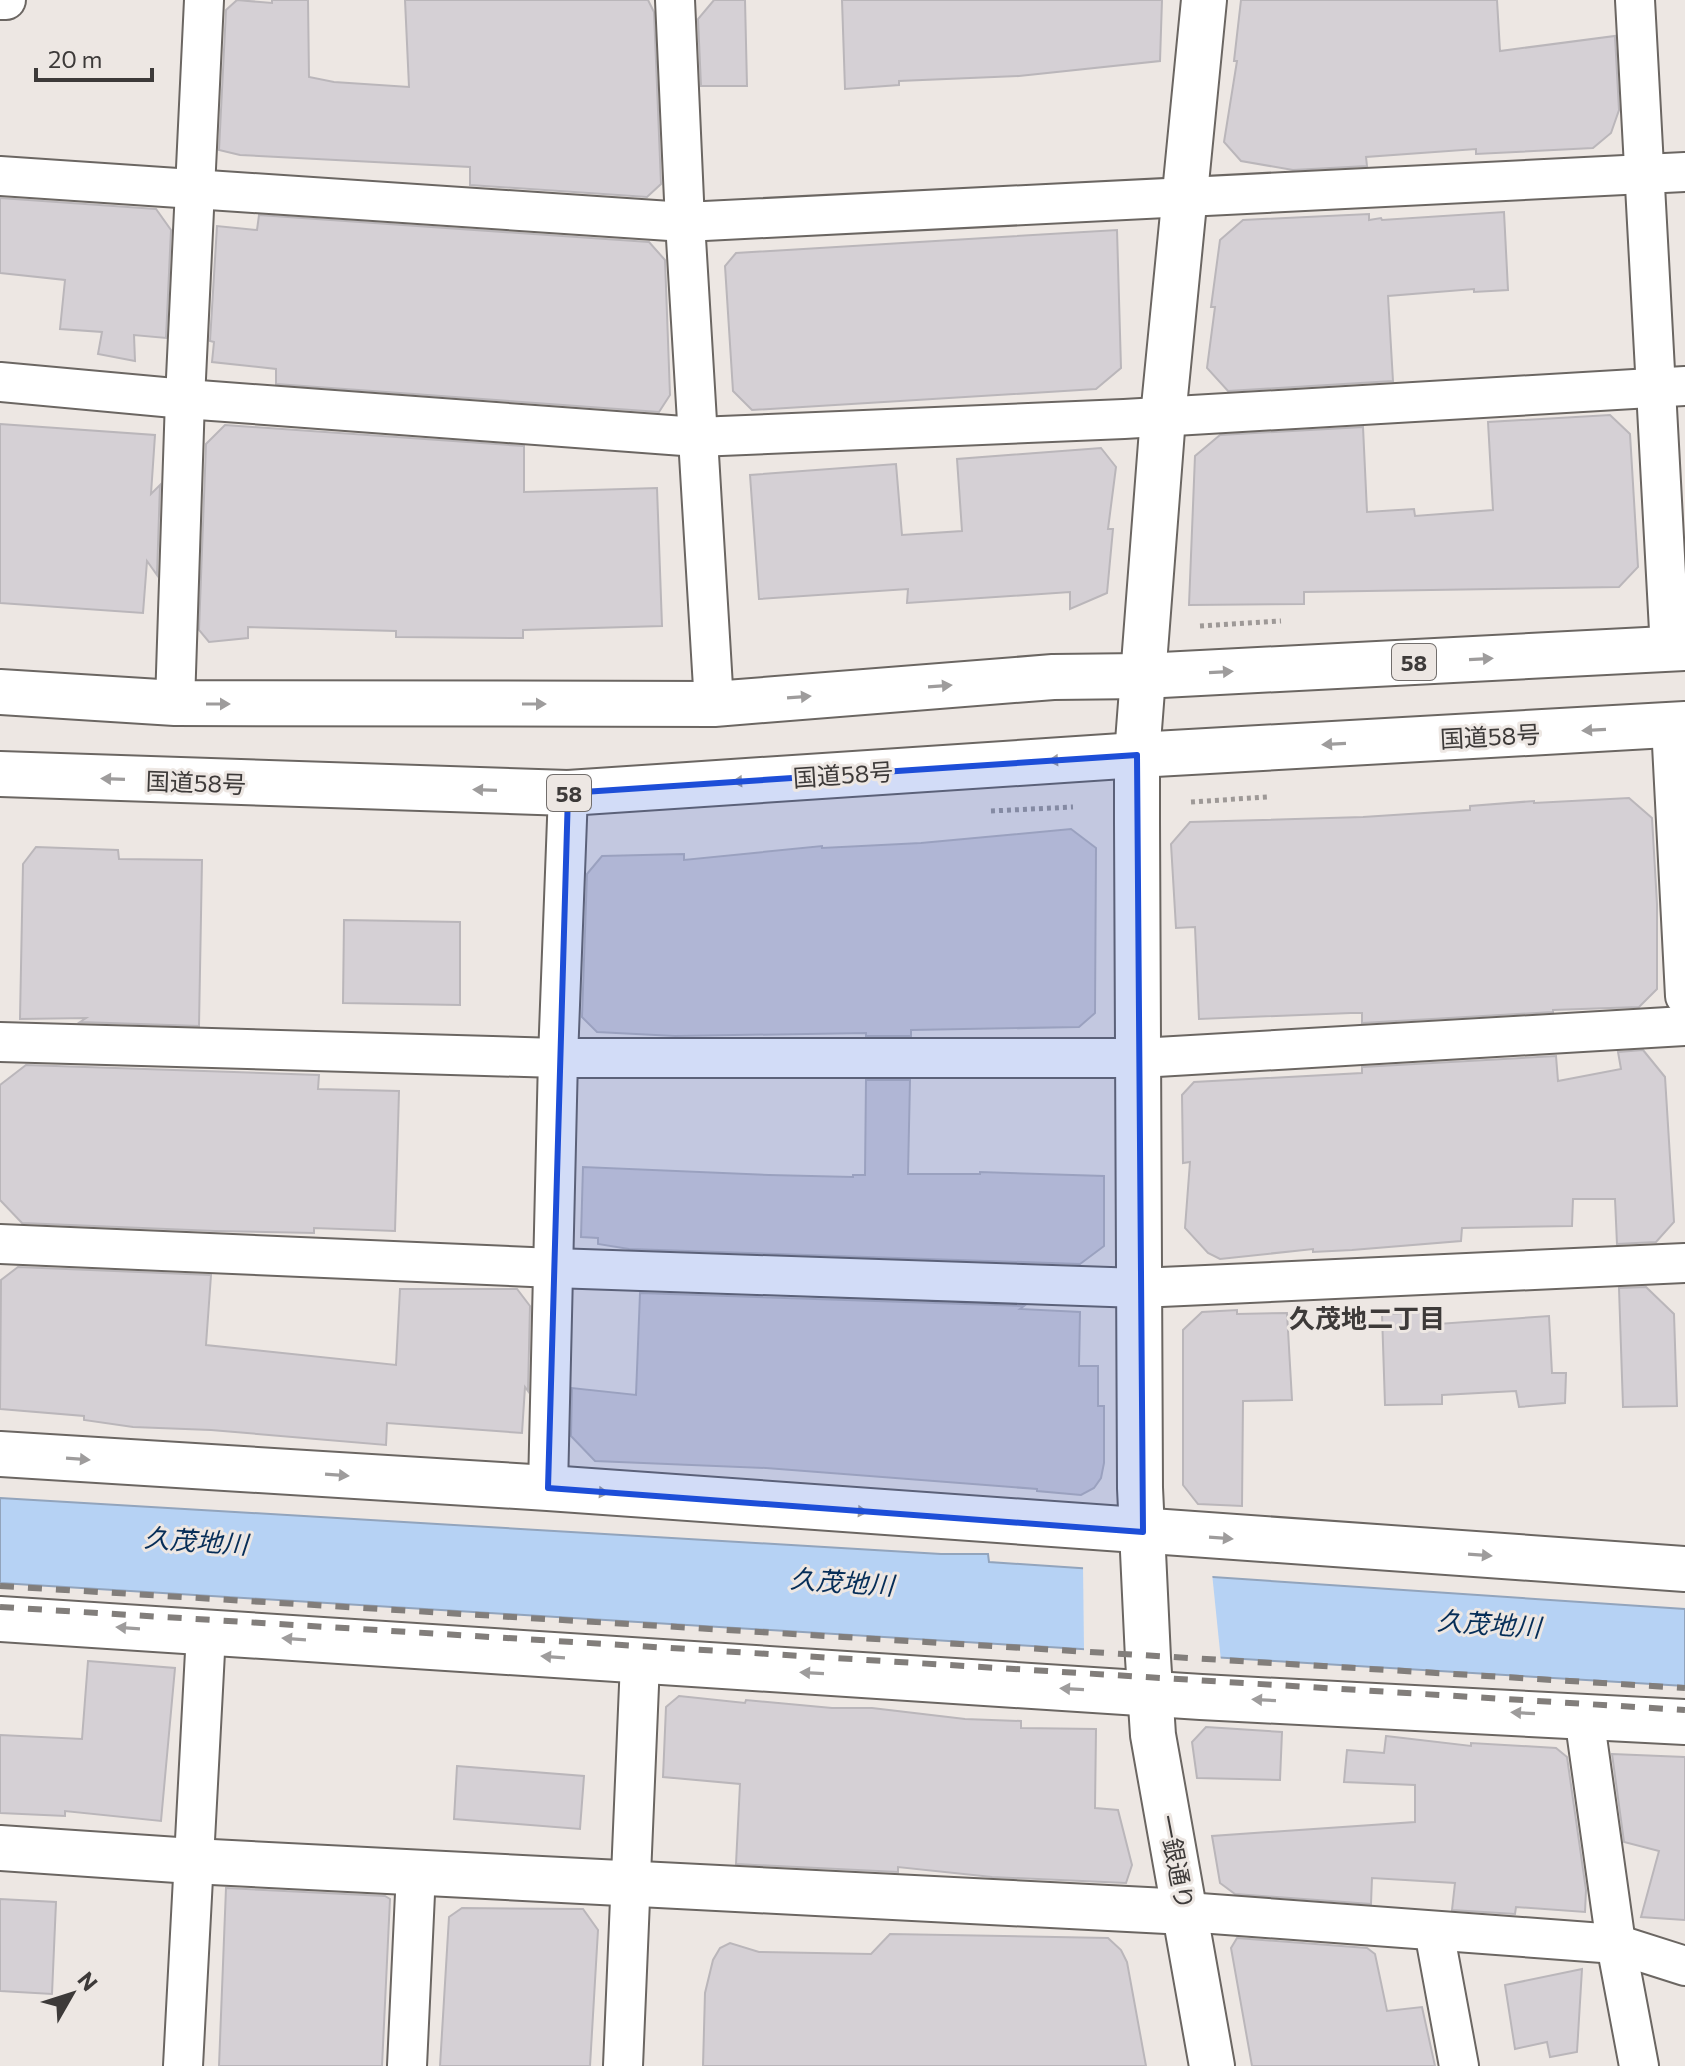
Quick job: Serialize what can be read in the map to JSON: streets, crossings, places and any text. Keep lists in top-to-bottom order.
{
  "streets": {
    "main road": ["58", "国道58号", "一銀通り"]
  },
  "crossings": [
    ["58", "一銀通り"],
    ["国道58号", "一銀通り"]
  ],
  "districts": ["久茂地二丁目"],
  "water": ["久茂地川"],
  "scale_bar": "20 m",
  "north": "top right"
}
